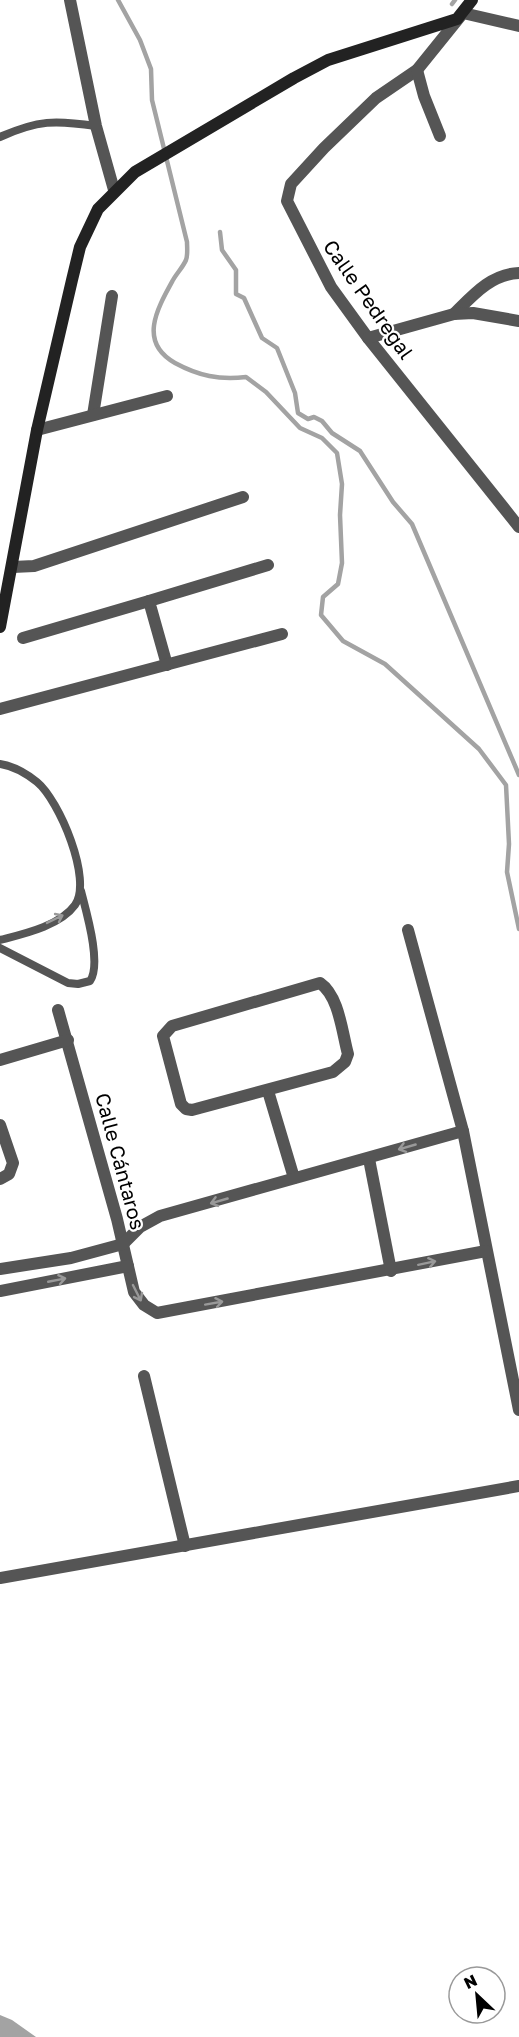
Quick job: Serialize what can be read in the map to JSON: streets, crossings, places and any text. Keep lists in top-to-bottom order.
{
  "streets": {
    "street": ["Calle Pedregal", "Calle Cántaros"]
  },
  "north": "top left"
}
